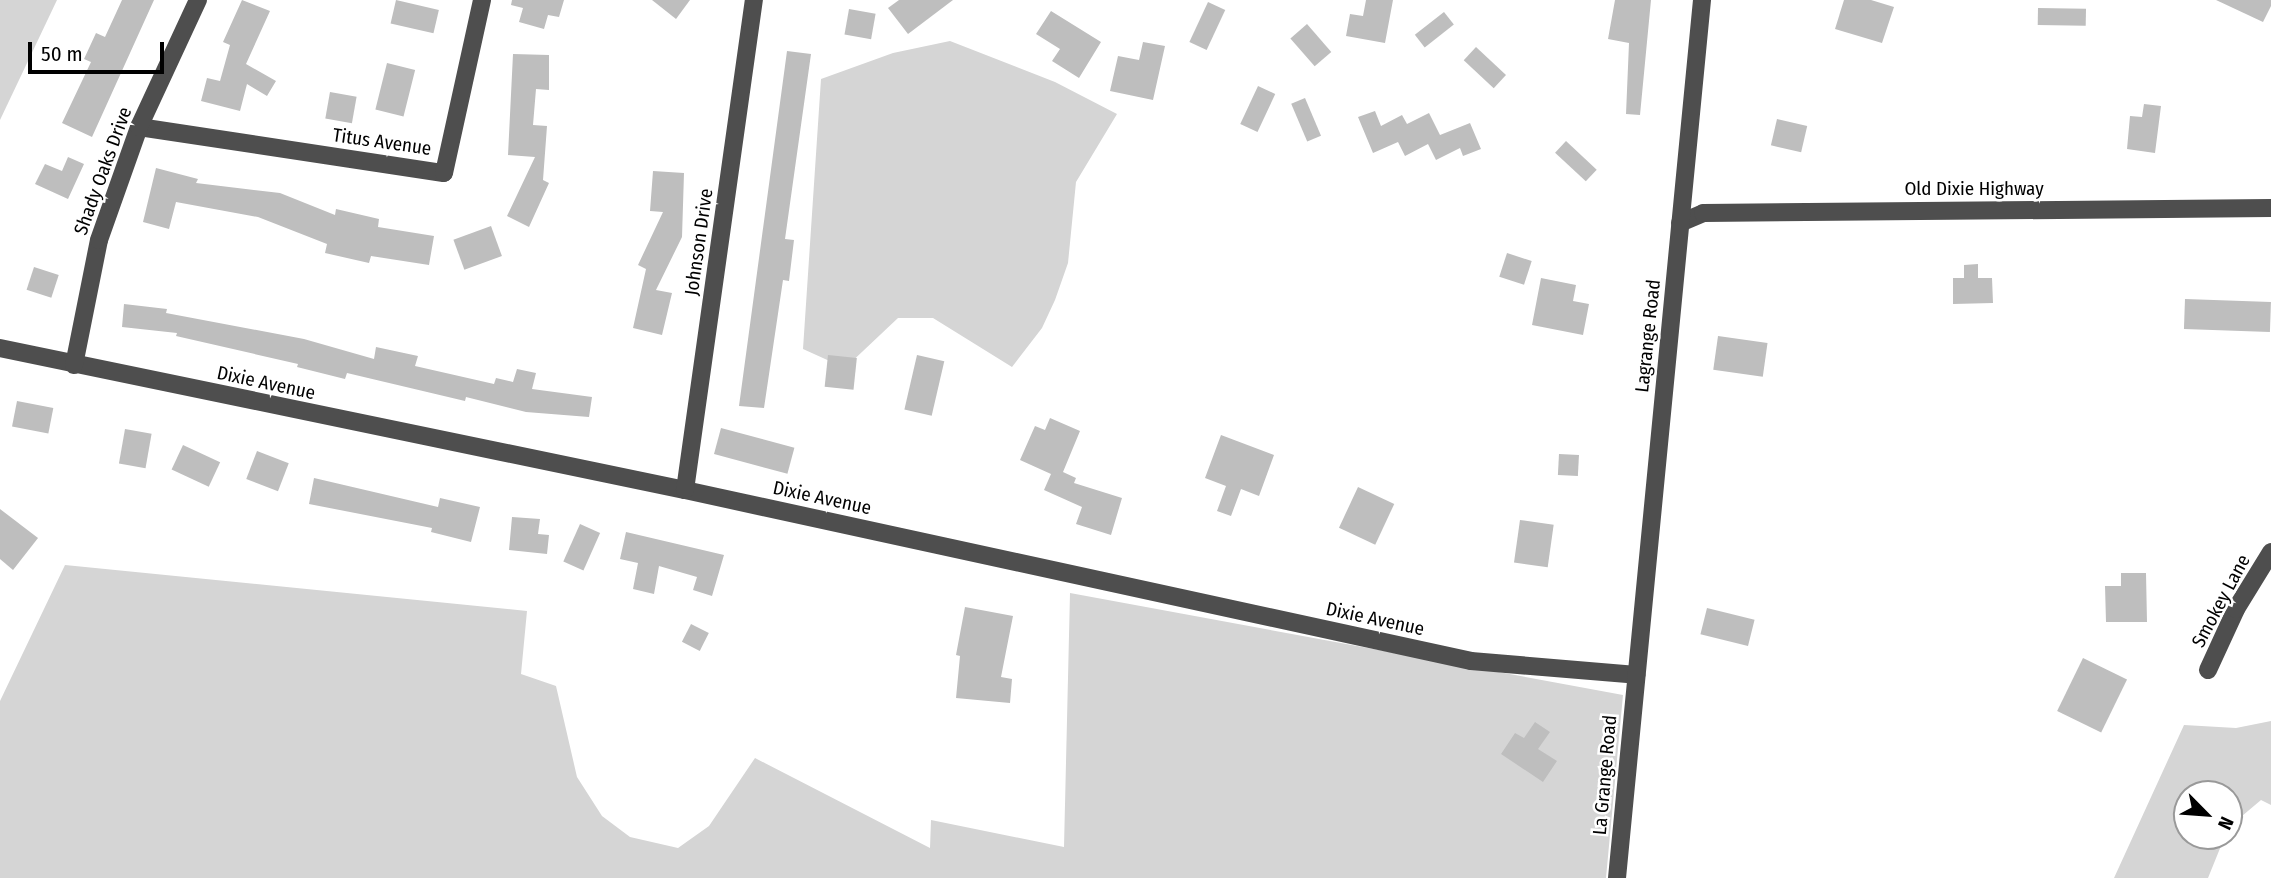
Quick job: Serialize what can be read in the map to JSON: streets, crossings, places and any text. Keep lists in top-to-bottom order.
{
  "streets": {
    "street": [
      "Titus Avenue",
      "Shady Oaks Drive",
      "Old Dixie Highway",
      "Johnson Drive",
      "Lagrange Road",
      "Dixie Avenue",
      "Smokey Lane",
      "La Grange Road"
    ]
  },
  "crossings": [
    ["Titus Avenue", "Shady Oaks Drive"],
    ["Shady Oaks Drive", "Dixie Avenue"],
    ["Old Dixie Highway", "Lagrange Road"],
    ["Johnson Drive", "Dixie Avenue"],
    ["Lagrange Road", "Dixie Avenue"],
    ["Lagrange Road", "La Grange Road"],
    ["Dixie Avenue", "La Grange Road"]
  ],
  "scale_bar": "50 m",
  "north": "bottom right"
}
